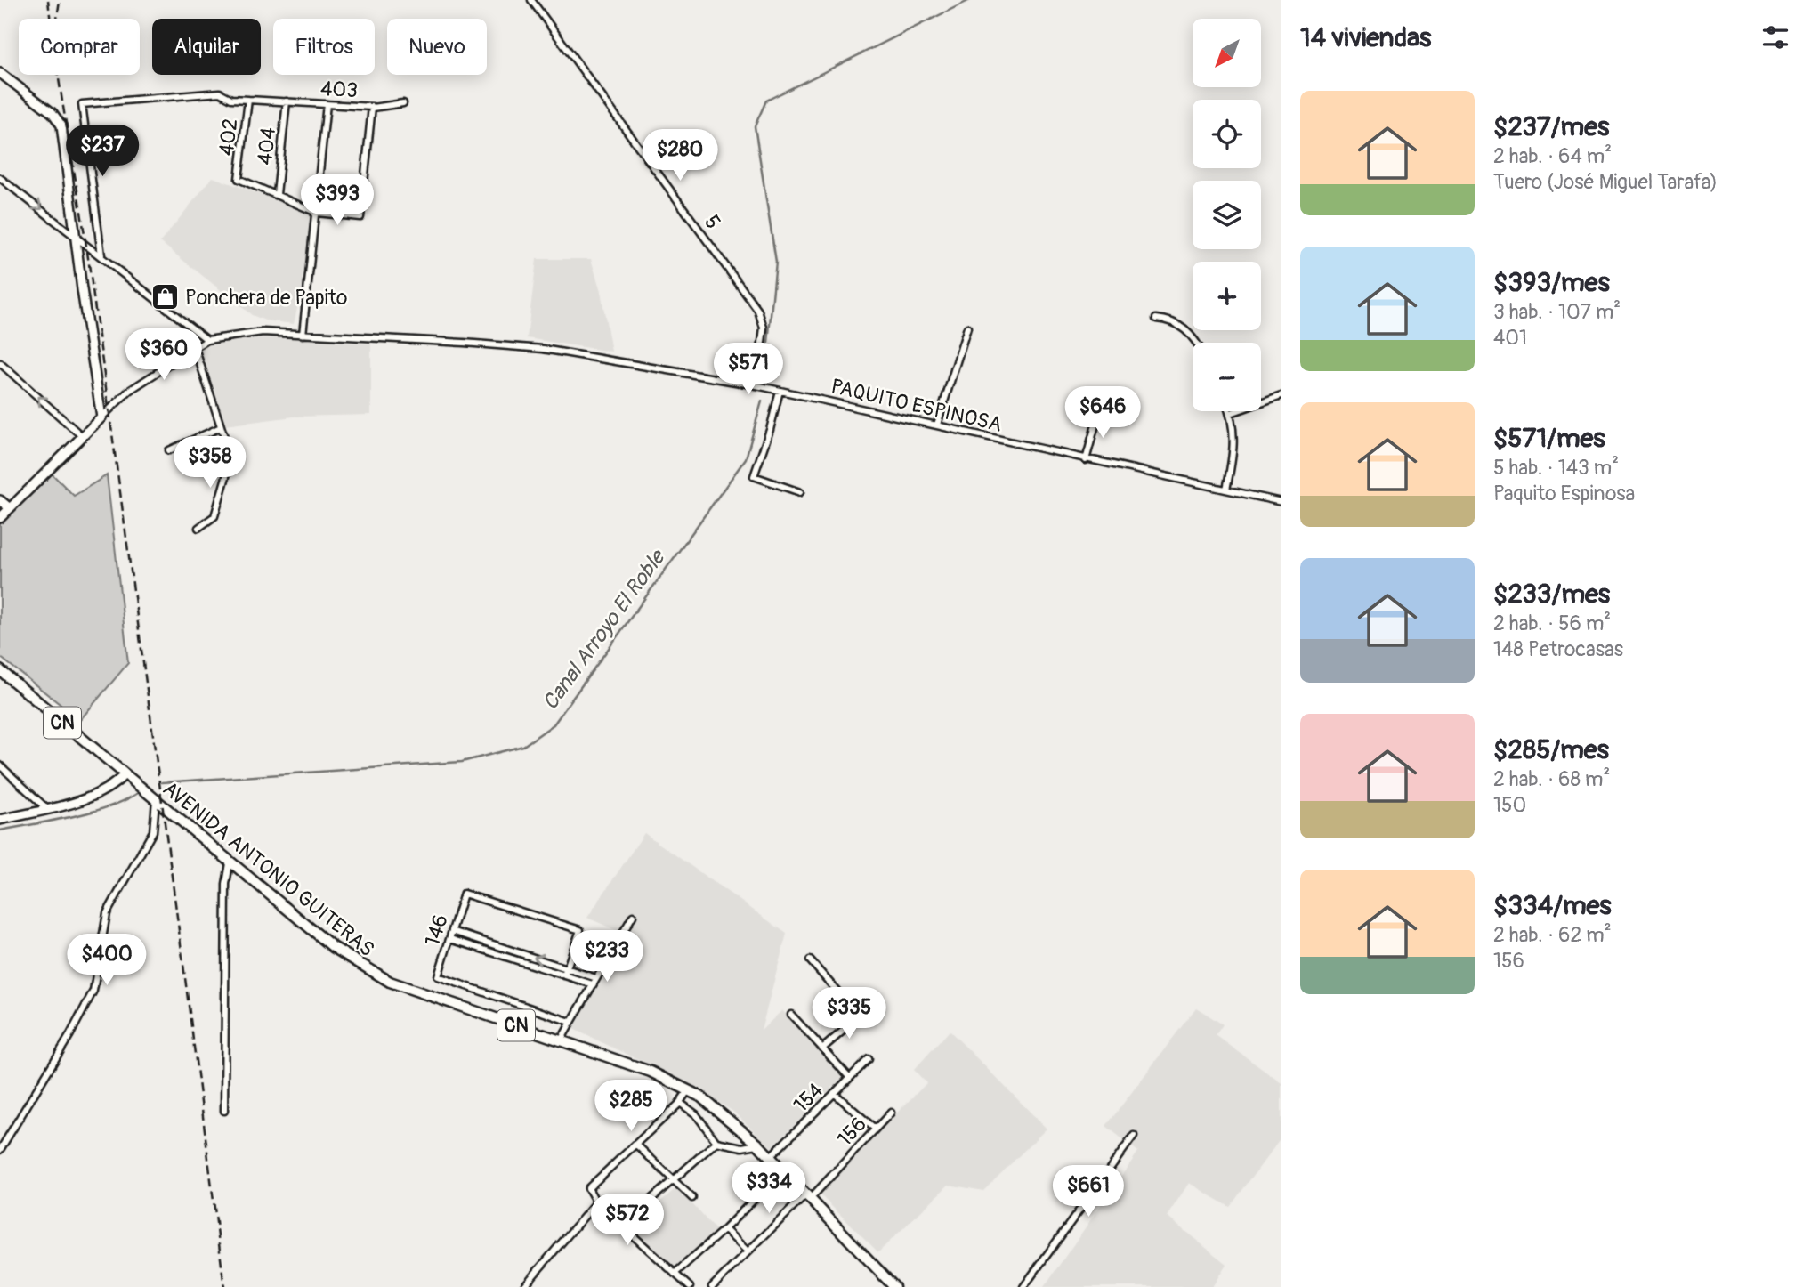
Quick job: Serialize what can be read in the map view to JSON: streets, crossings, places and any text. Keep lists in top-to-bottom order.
{
  "streets": {
    "main road": ["CN", "AVENIDA ANTONIO GUITERAS"],
    "street": [
      "403",
      "402",
      "404",
      "5",
      "PAQUITO ESPINOSA",
      "146",
      "154",
      "156"
    ]
  },
  "crossings": [
    ["403", "402"],
    ["403", "404"],
    ["402", "404"],
    ["5", "PAQUITO ESPINOSA"],
    ["CN", "AVENIDA ANTONIO GUITERAS"],
    ["AVENIDA ANTONIO GUITERAS", "154"],
    ["AVENIDA ANTONIO GUITERAS", "156"]
  ],
  "water": ["Canal Arroyo El Roble"],
  "places": {
    "shop": ["Ponchera de Papito"]
  },
  "north": "bottom left",
  "page": {
    "heading": "14 viviendas",
    "map_buttons": ["+", "−"],
    "chip": [
      "Comprar",
      "Alquilar",
      "Filtros",
      "Nuevo"
    ],
    "list": [
      {
        "name": "$237/mes",
        "note": "2 hab. · 64 m² · Tuero (José Miguel Tarafa)"
      },
      {
        "name": "$393/mes",
        "note": "3 hab. · 107 m² · 401"
      },
      {
        "name": "$571/mes",
        "note": "5 hab. · 143 m² · Paquito Espinosa"
      },
      {
        "name": "$233/mes",
        "note": "2 hab. · 56 m² · 148 Petrocasas"
      },
      {
        "name": "$285/mes",
        "note": "2 hab. · 68 m² · 150"
      },
      {
        "name": "$334/mes",
        "note": "2 hab. · 62 m² · 156"
      }
    ],
    "price": [
      "$237",
      "$280",
      "$393",
      "$360",
      "$571",
      "$646",
      "$358",
      "$233",
      "$400",
      "$335",
      "$285",
      "$334",
      "$661",
      "$572"
    ]
  }
}
